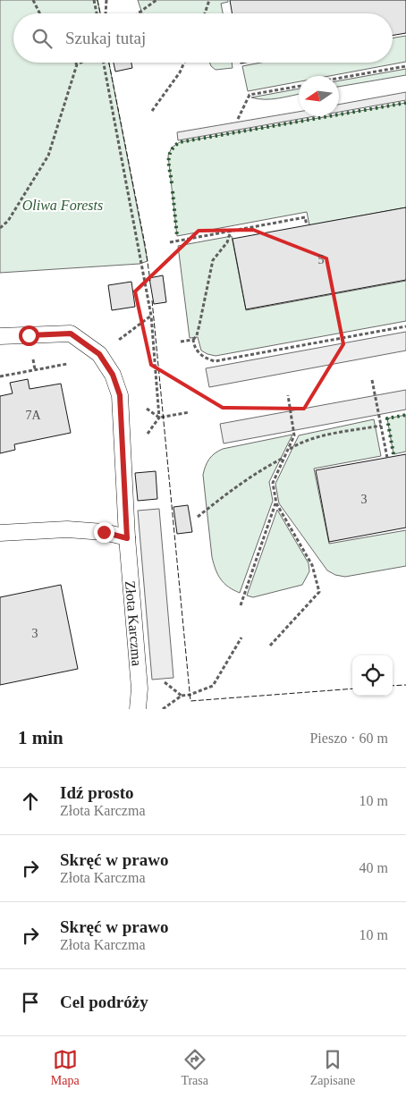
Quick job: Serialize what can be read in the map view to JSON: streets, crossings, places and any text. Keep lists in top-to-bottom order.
{
  "streets": {
    "lane": ["Złota Karczma"]
  },
  "parks": ["Oliwa Forests"],
  "house_numbers": [
    "5",
    "7A",
    "3",
    "3"
  ],
  "north": "left",
  "page": {
    "search": "Szukaj tutaj",
    "heading": ["1 min", "Pieszo · 60 m"],
    "list": [
      ["Idź prosto", "Złota Karczma", "10 m"],
      ["Skręć w prawo", "Złota Karczma", "40 m"],
      ["Skręć w prawo", "Złota Karczma", "10 m"],
      "Cel podróży"
    ],
    "nav": ["Mapa", "Trasa", "Zapisane"]
  }
}
